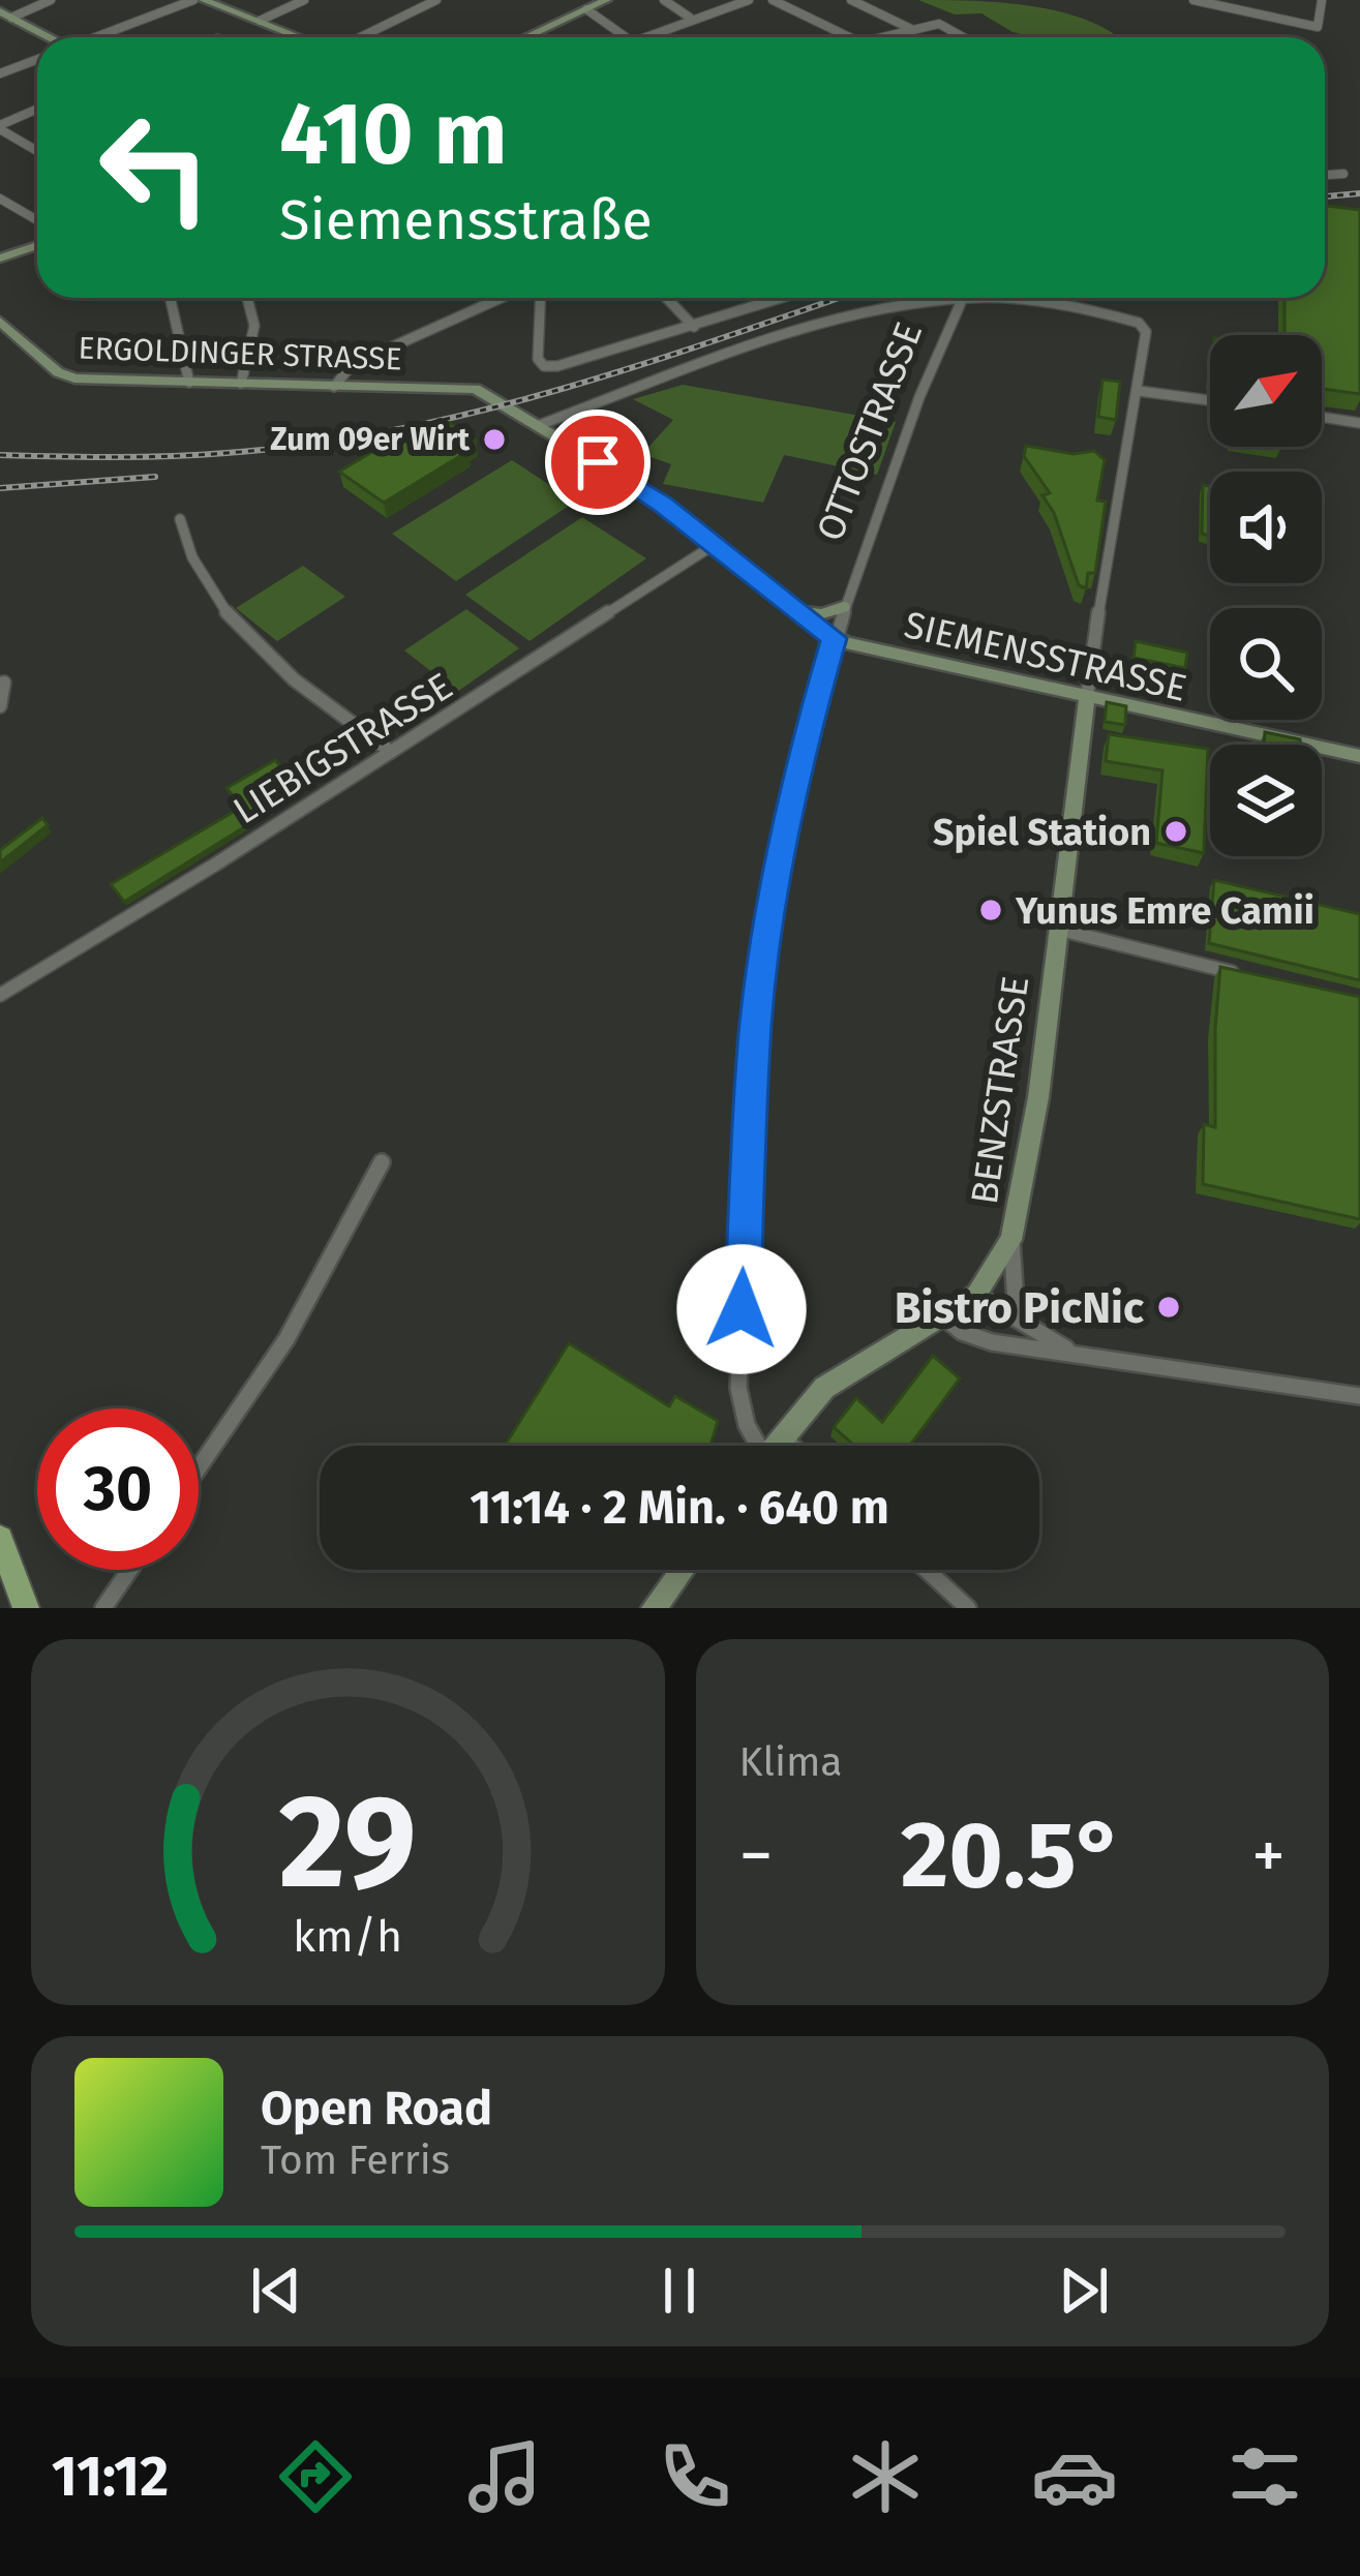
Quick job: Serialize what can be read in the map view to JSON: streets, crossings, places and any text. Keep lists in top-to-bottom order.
{
  "streets": {
    "main road": ["ERGOLDINGER STRASSE", "SIEMENSSTRASSE", "BENZSTRASSE"],
    "street": ["OTTOSTRASSE", "LIEBIGSTRASSE"]
  },
  "crossings": [
    ["ERGOLDINGER STRASSE", "SIEMENSSTRASSE"],
    ["OTTOSTRASSE", "SIEMENSSTRASSE"],
    ["OTTOSTRASSE", "BENZSTRASSE"],
    ["SIEMENSSTRASSE", "LIEBIGSTRASSE"],
    ["SIEMENSSTRASSE", "BENZSTRASSE"]
  ],
  "places": [
    "Zum 09er Wirt",
    "Spiel Station",
    "Yunus Emre Camii",
    "Bistro PicNic"
  ],
  "north": "top right",
  "page": {
    "turn": ["410 m", "Siemensstraße"],
    "limit": "30",
    "trip": "11:14 · 2 Min. · 640 m",
    "tile": "Klima",
    "heat": ["−", "20.5°", "+"],
    "song": ["Open Road", "Tom Ferris"],
    "tabs": "11:12",
    "gauge": ["29", "km/h"]
  }
}
